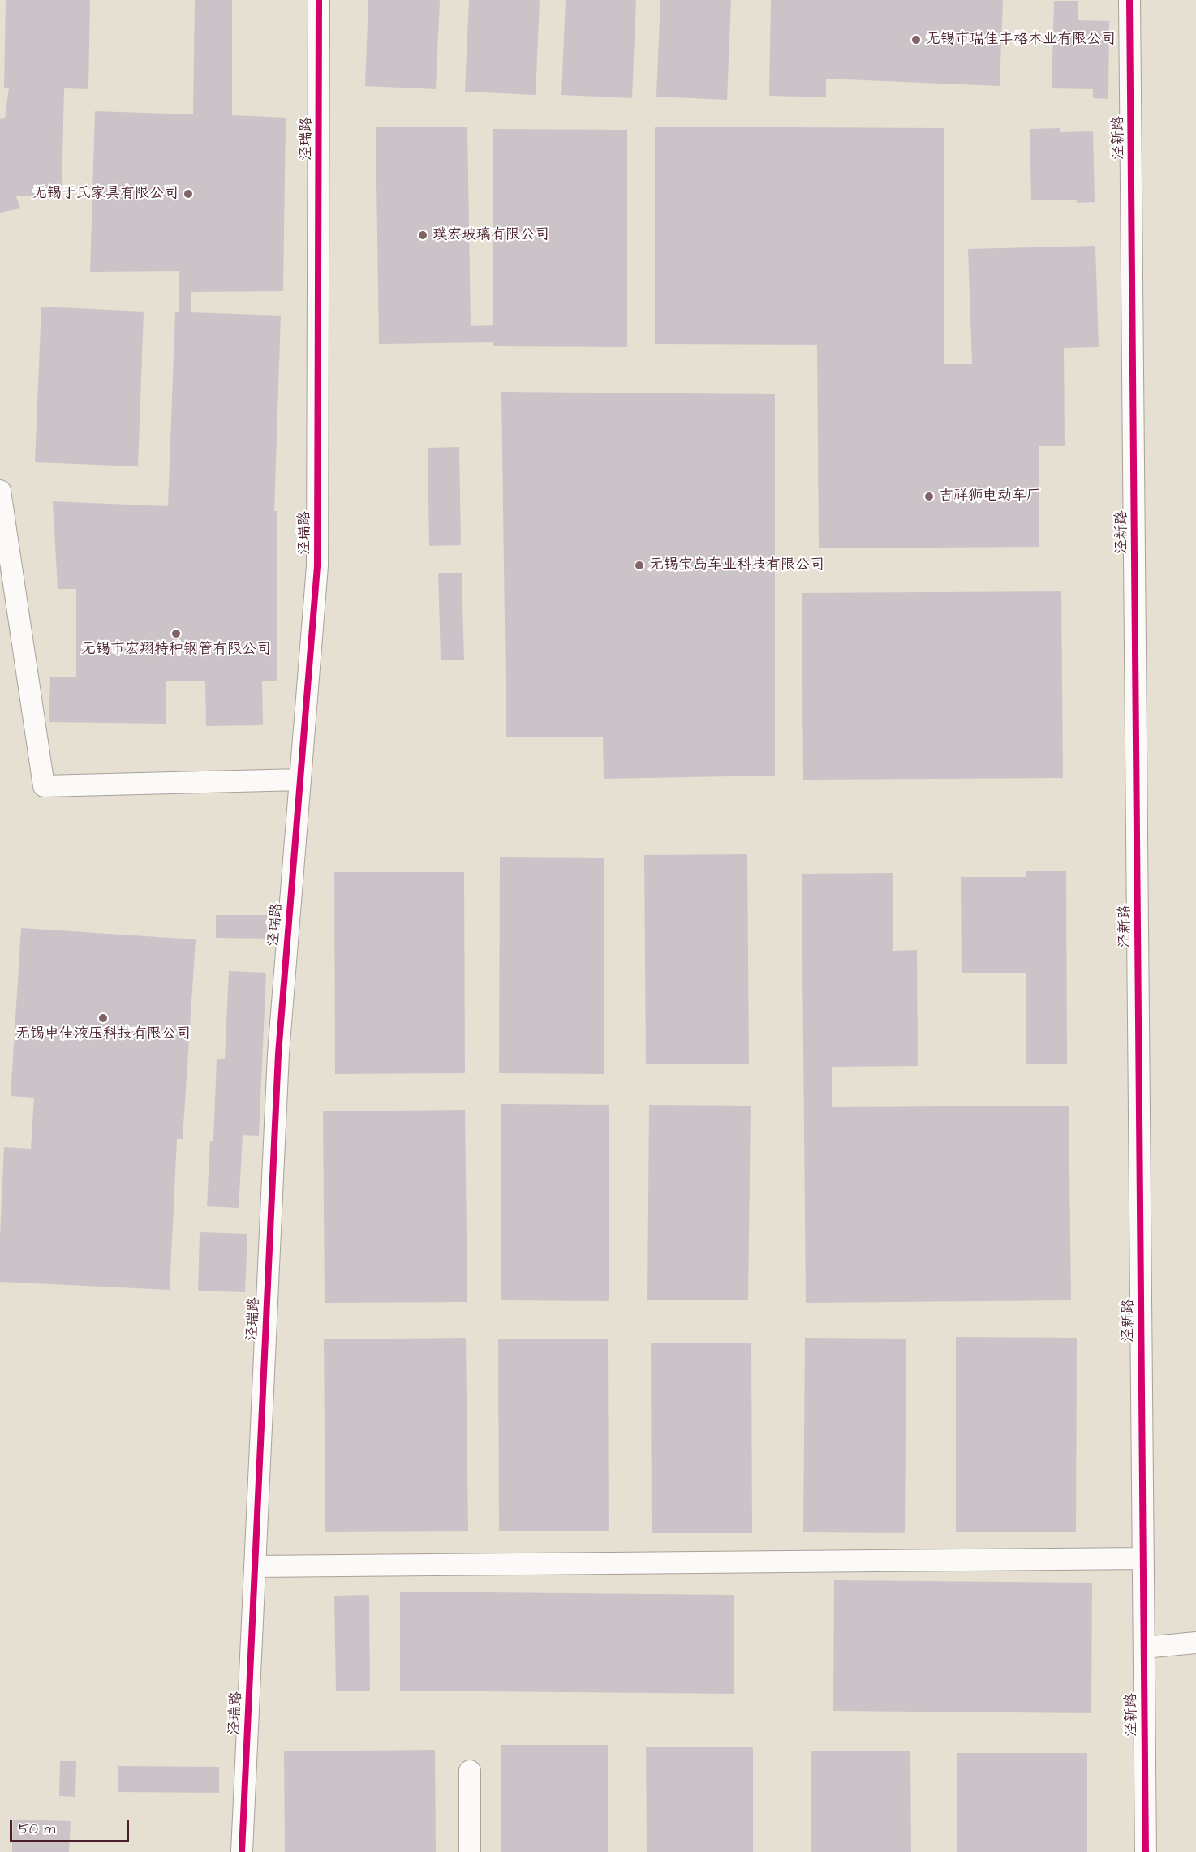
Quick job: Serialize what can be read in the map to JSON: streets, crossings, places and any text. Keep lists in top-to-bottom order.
{
  "streets": {
    "street": ["泾新路", "泾瑞路"]
  },
  "places": [
    "无锡市瑞佳丰格木业有限公司",
    "无锡于氏家具有限公司",
    "璞宏玻璃有限公司",
    "吉祥狮电动车厂",
    "无锡宝岛车业科技有限公司",
    "无锡市宏翔特种钢管有限公司",
    "无锡申佳液压科技有限公司"
  ],
  "scale_bar": "50 m"
}
